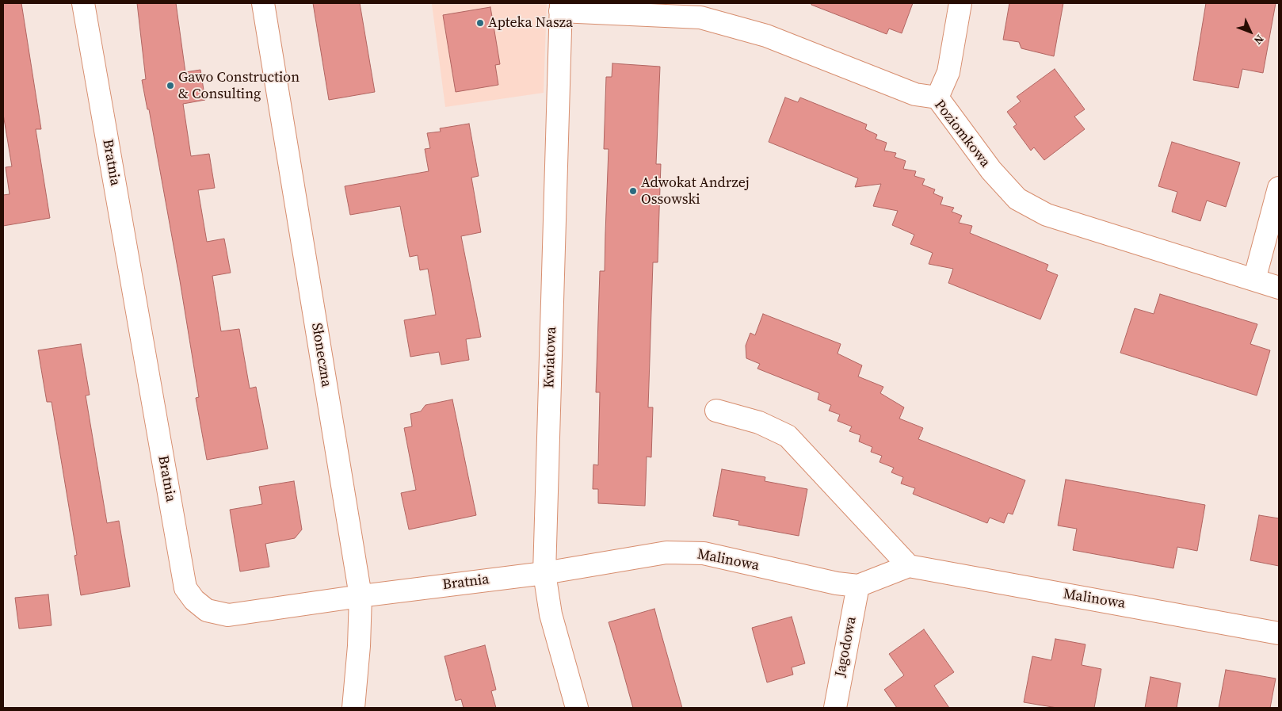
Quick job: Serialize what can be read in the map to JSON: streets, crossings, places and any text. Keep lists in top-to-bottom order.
{
  "streets": {
    "street": [
      "Poziomkowa",
      "Bratnia",
      "Słoneczna",
      "Kwiatowa",
      "Malinowa",
      "Jagodowa"
    ]
  },
  "crossings": [
    ["Poziomkowa", "Kwiatowa"],
    ["Bratnia", "Słoneczna"],
    ["Bratnia", "Kwiatowa"],
    ["Bratnia", "Malinowa"],
    ["Kwiatowa", "Malinowa"],
    ["Malinowa", "Jagodowa"]
  ],
  "places": ["Apteka Nasza", "Gawo Construction & Consulting", "Adwokat Andrzej Ossowski"],
  "north": "bottom right"
}
